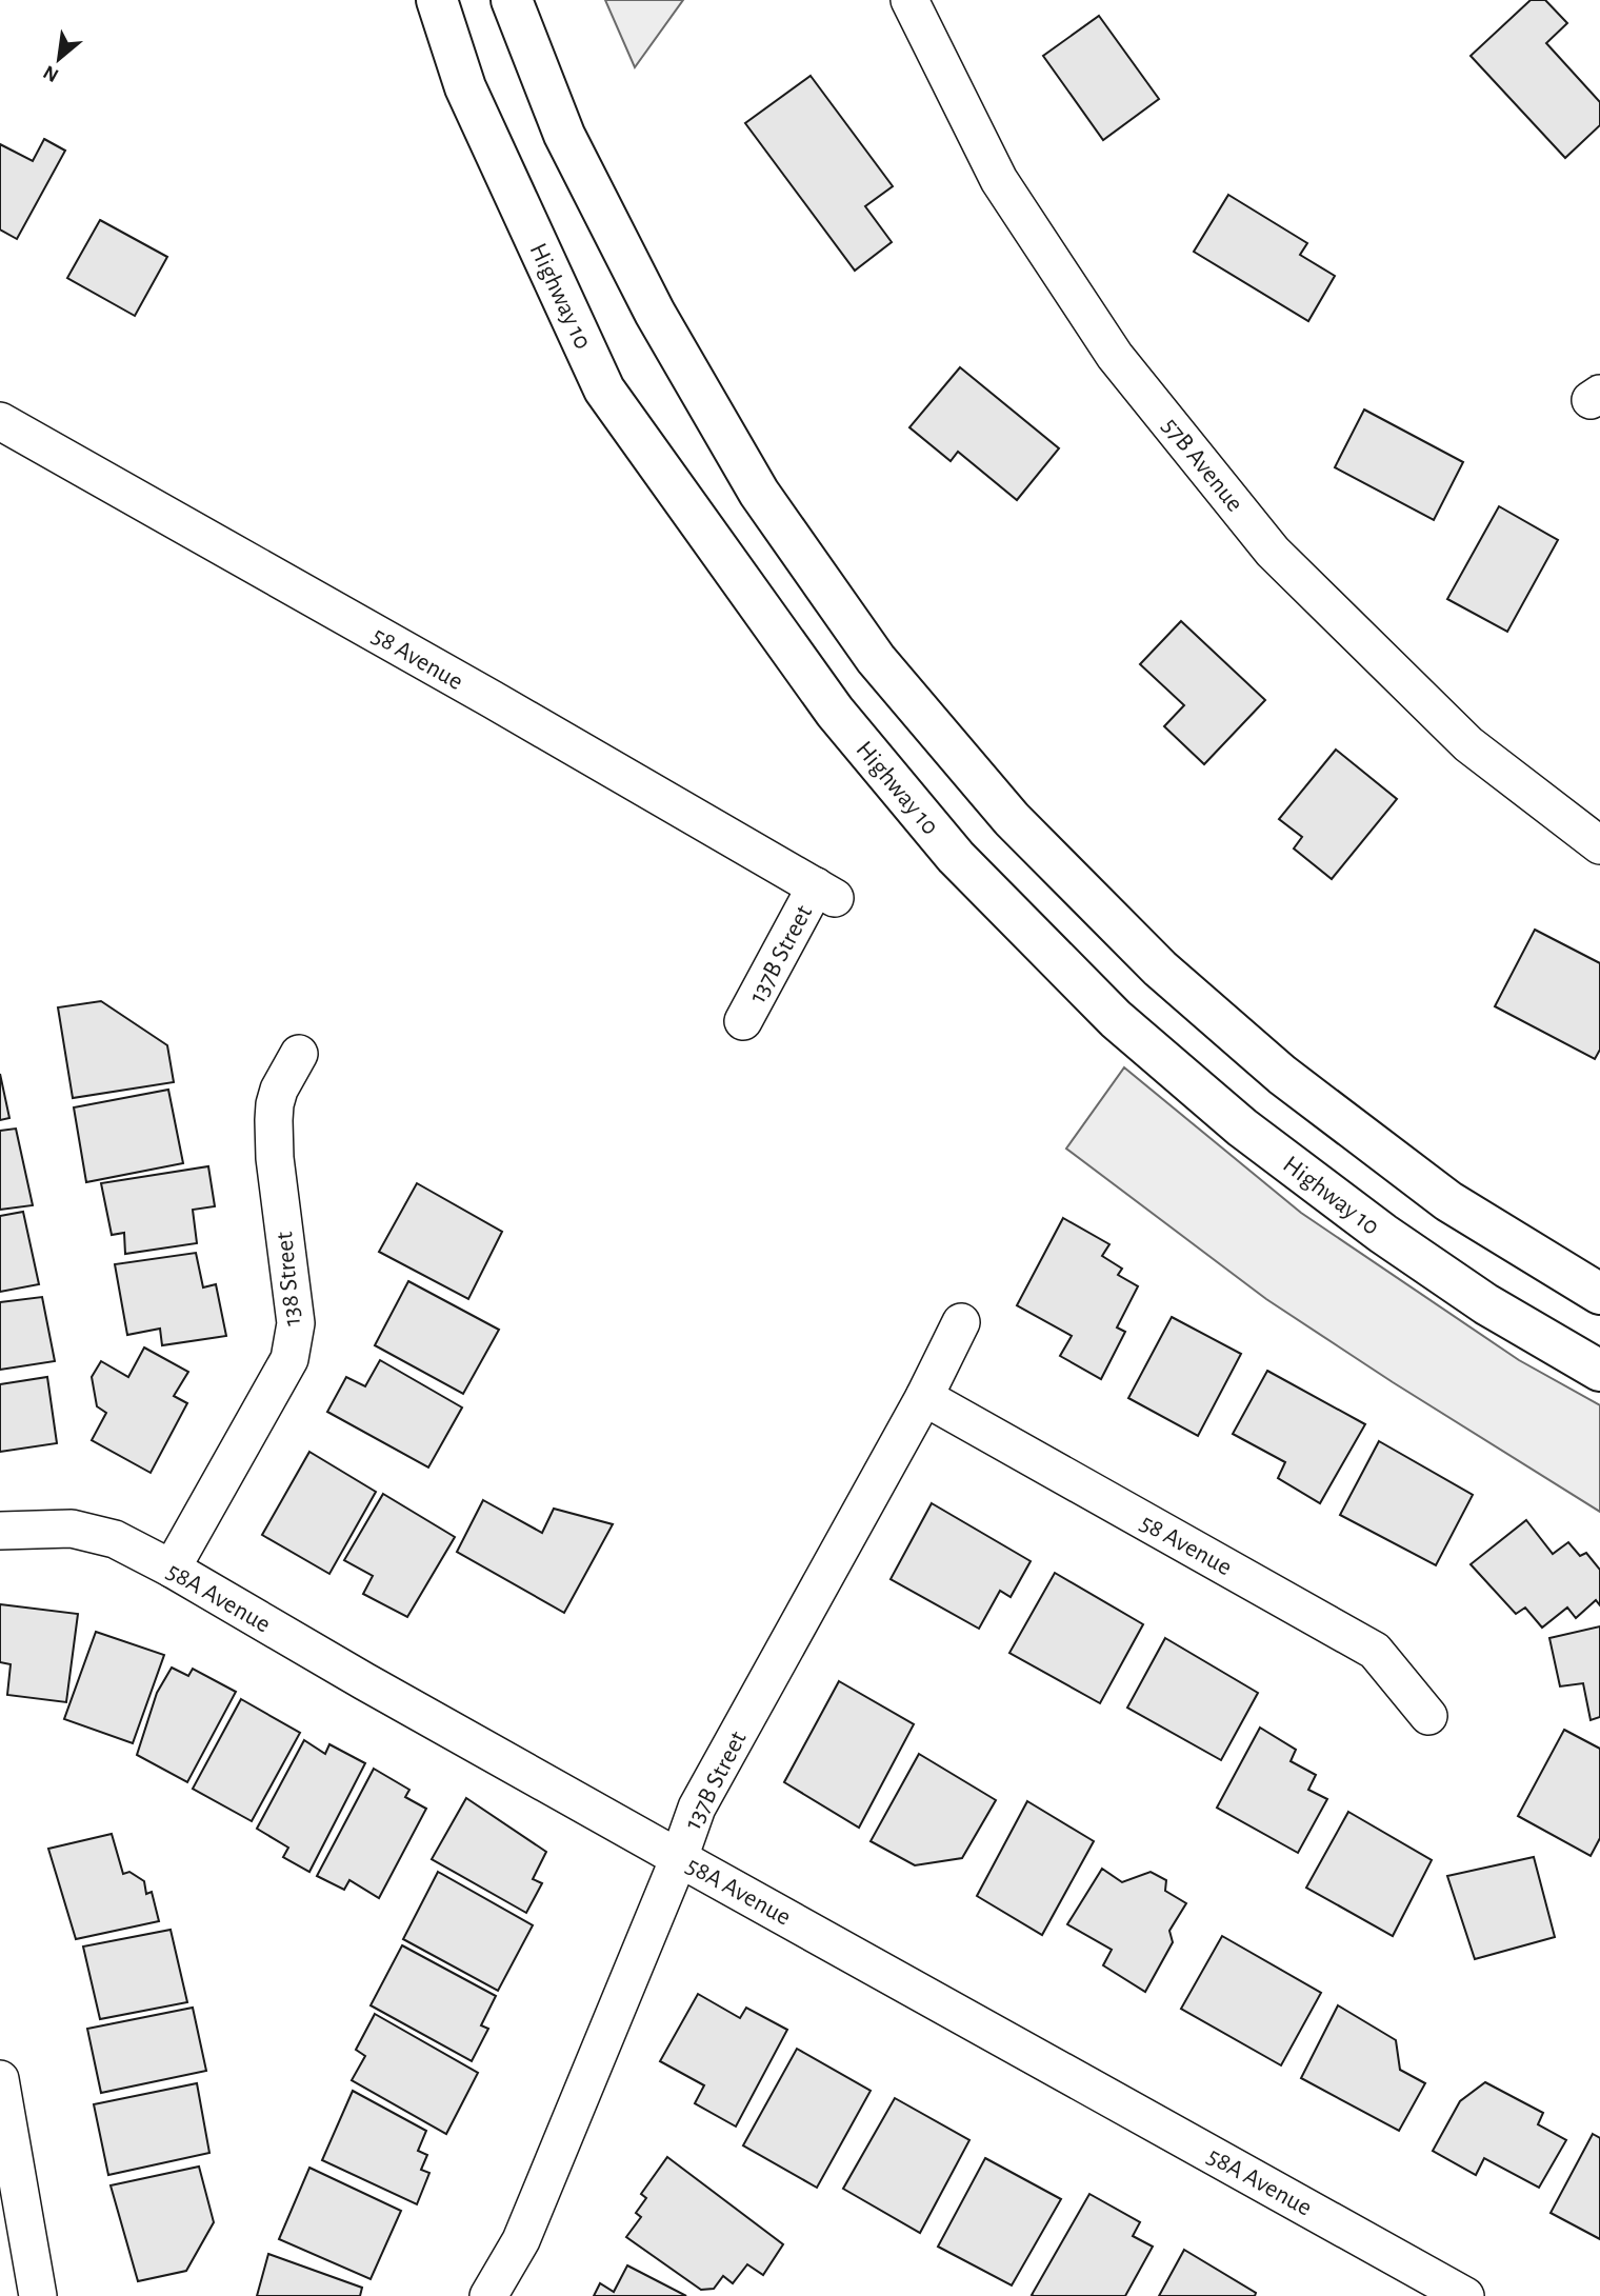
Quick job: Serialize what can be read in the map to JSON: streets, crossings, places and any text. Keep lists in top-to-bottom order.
{
  "streets": {
    "highway": ["Highway 10"],
    "street": [
      "57B Avenue",
      "58 Avenue",
      "137B Street",
      "138 Street",
      "58A Avenue"
    ]
  },
  "crossings": [
    ["58 Avenue", "137B Street"],
    ["137B Street", "58A Avenue"],
    ["138 Street", "58A Avenue"]
  ],
  "north": "bottom left"
}
